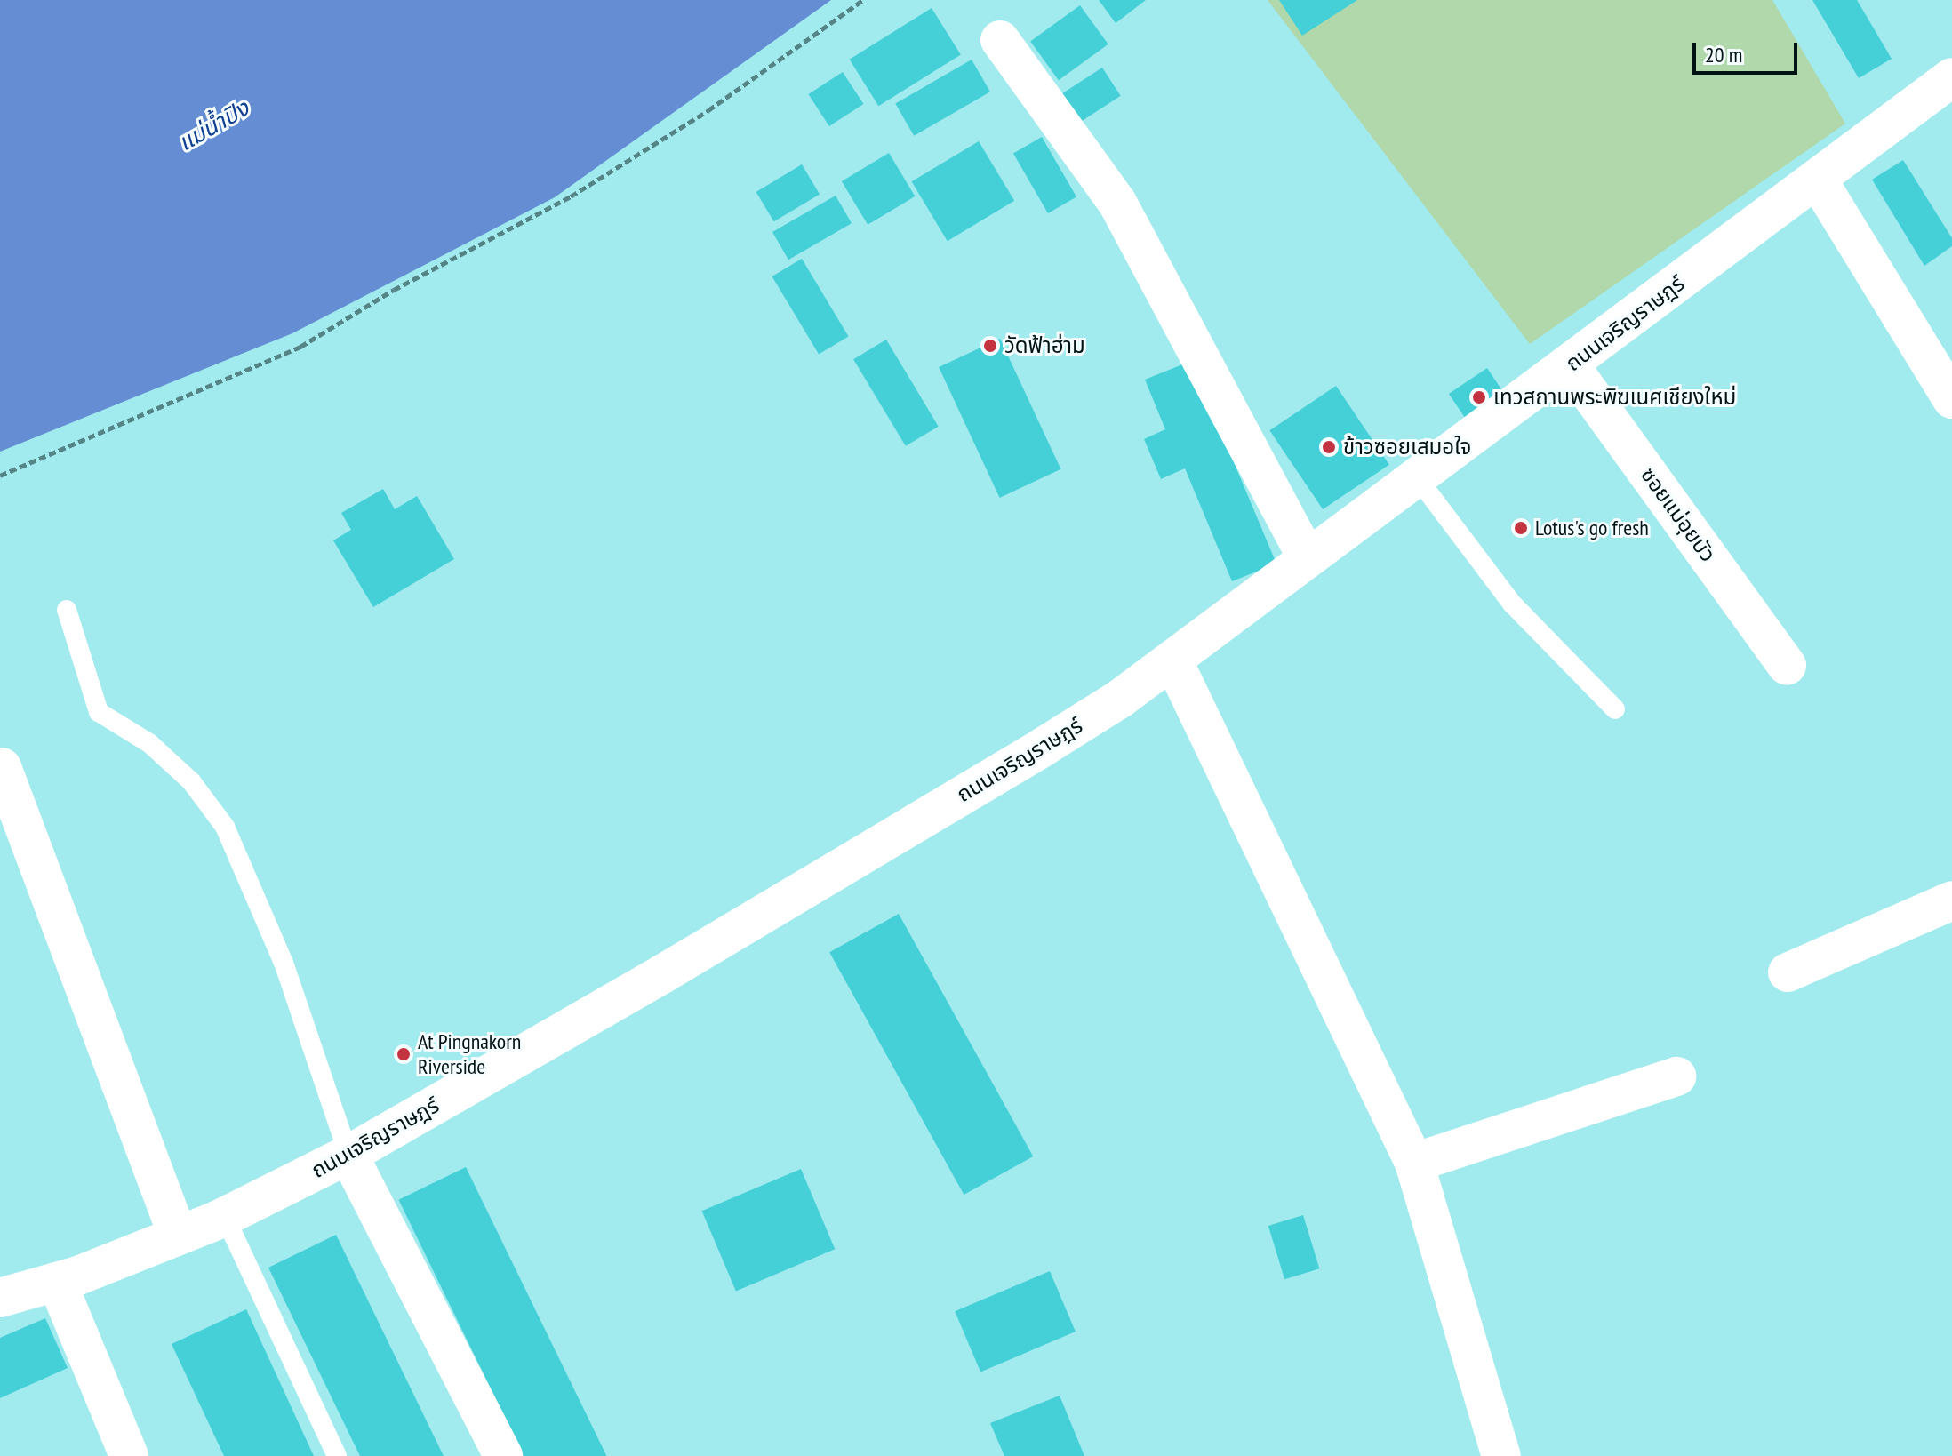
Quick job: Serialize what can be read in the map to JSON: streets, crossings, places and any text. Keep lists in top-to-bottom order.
{
  "streets": {
    "street": ["ถนนเจริญราษฎร์", "ซอยแม่อุยบัว"]
  },
  "crossings": [
    ["ถนนเจริญราษฎร์", "ซอยแม่อุยบัว"]
  ],
  "water": ["แม่น้ำปิง"],
  "places": [
    "วัดฟ้าฮ่าม",
    "เทวสถานพระพิฆเนศเชียงใหม่",
    "ข้าวซอยเสมอใจ",
    "Lotus's go fresh",
    "At Pingnakorn Riverside"
  ],
  "scale_bar": "20 m"
}
